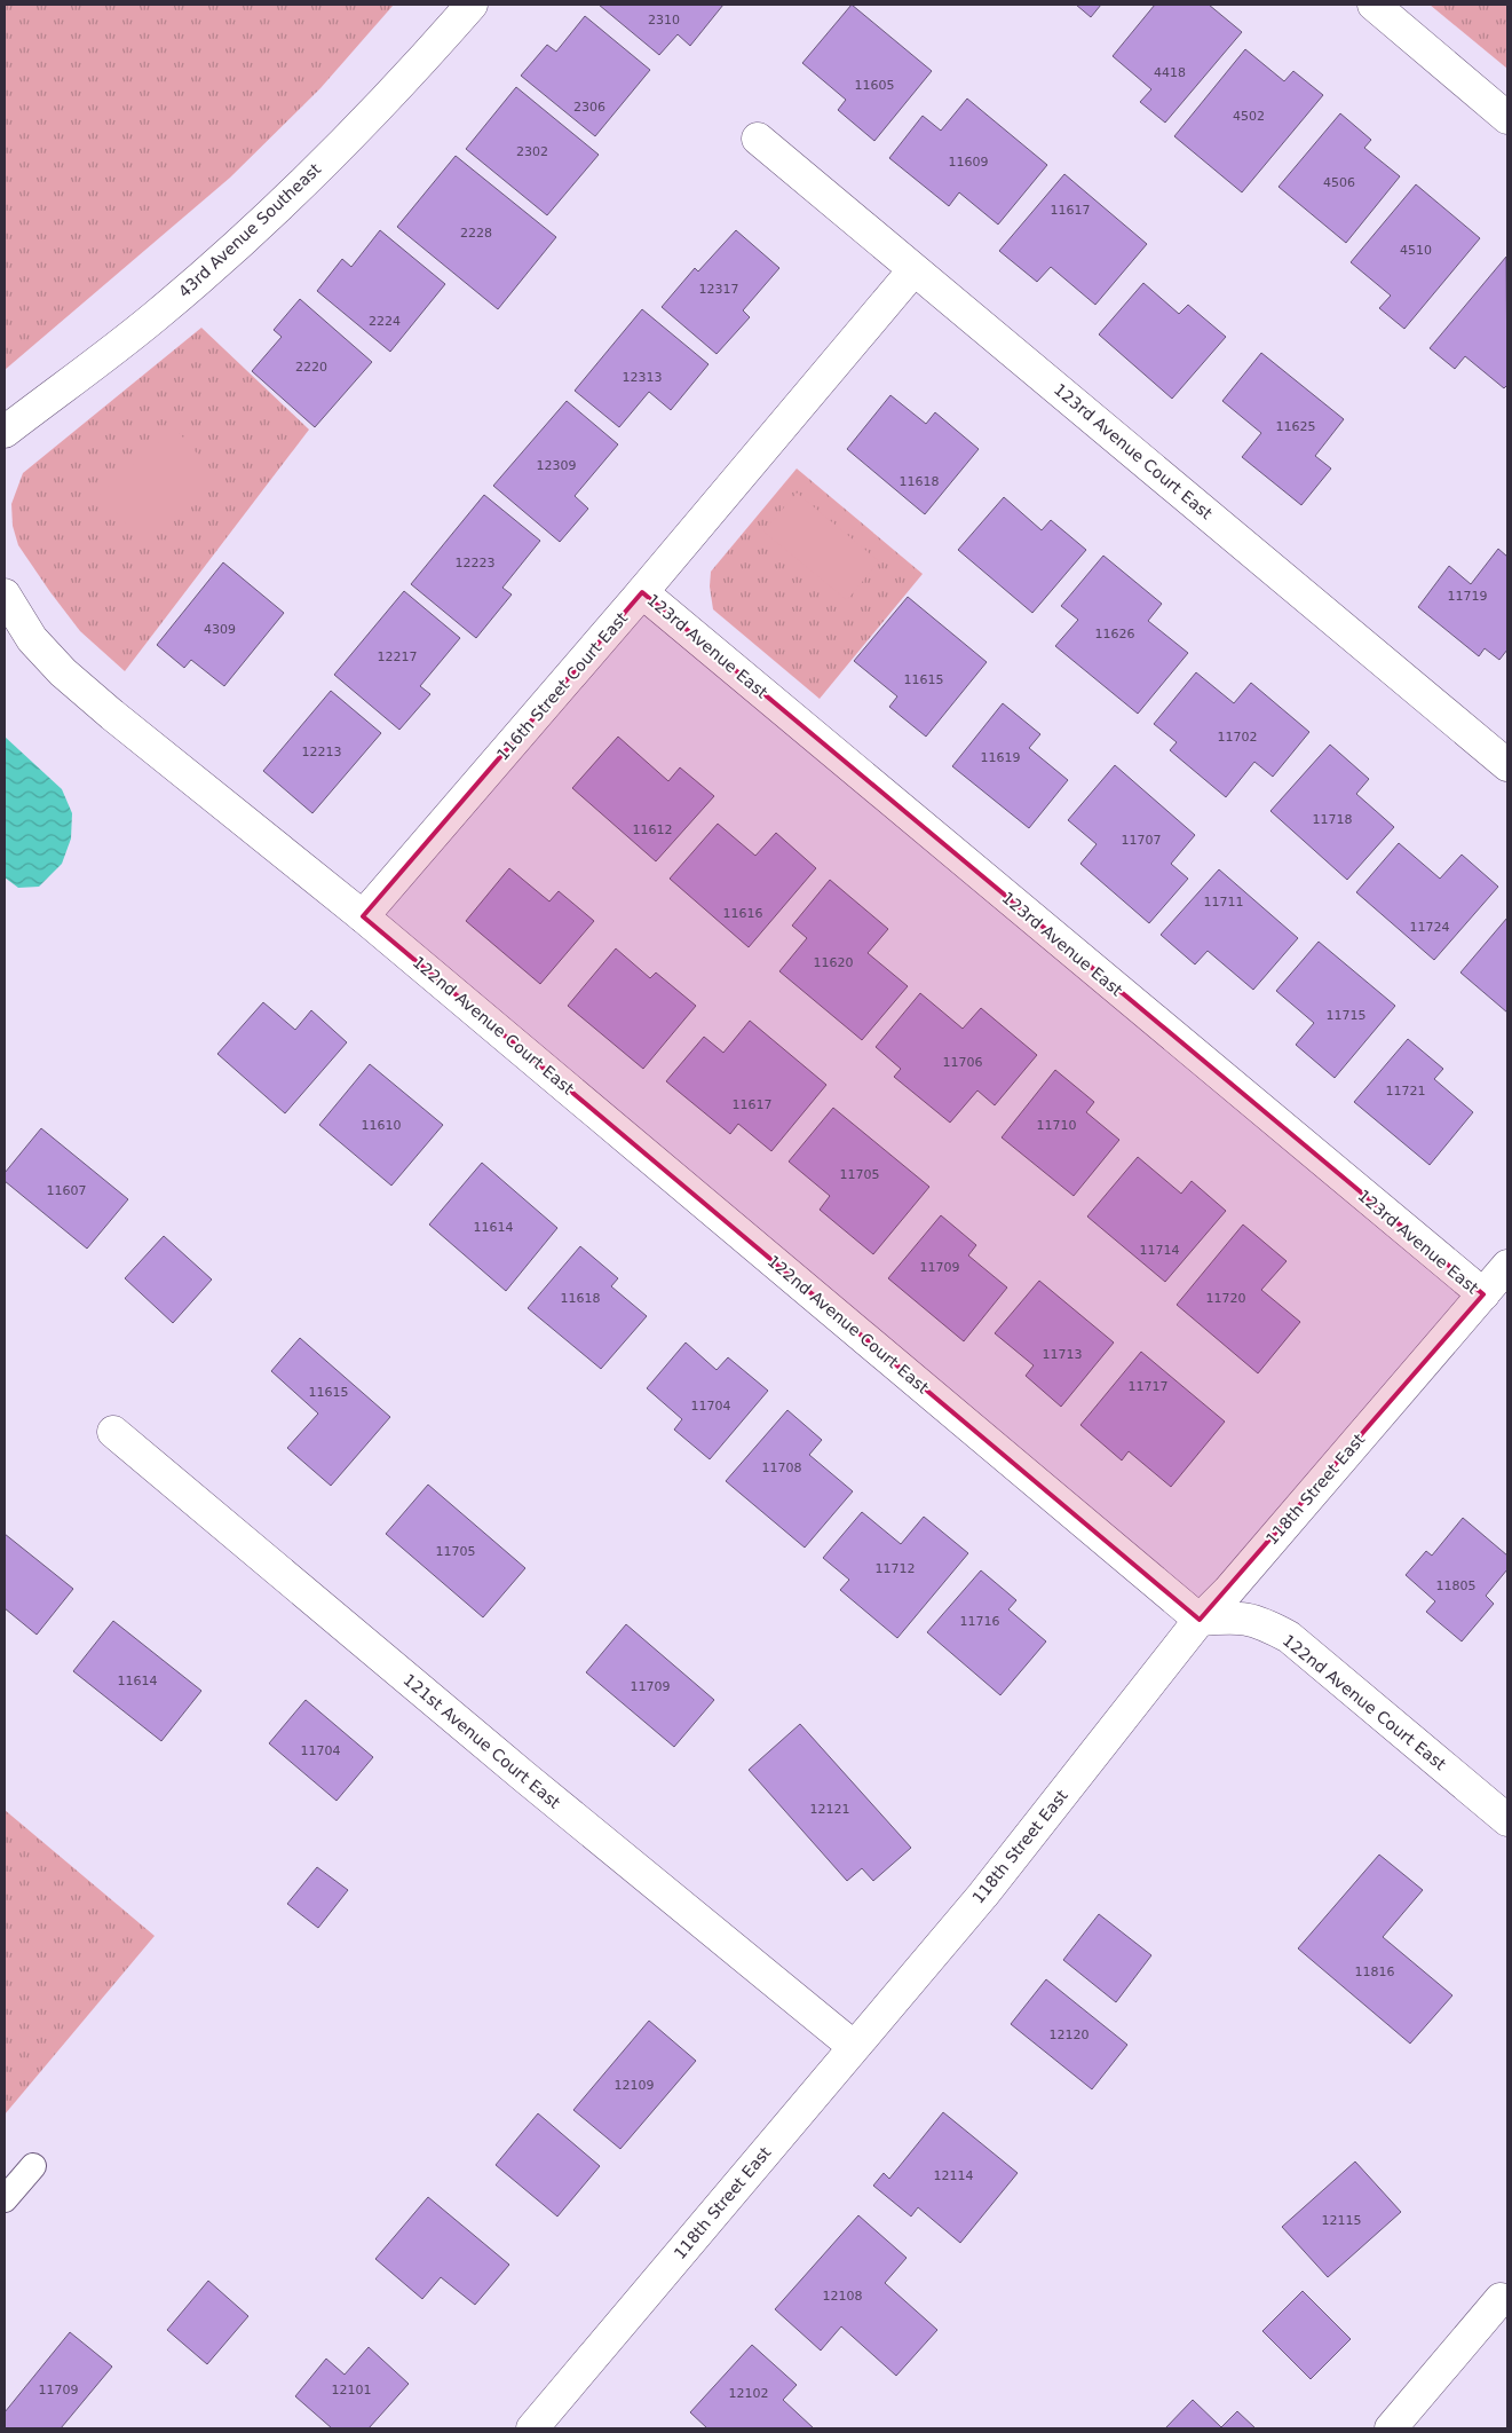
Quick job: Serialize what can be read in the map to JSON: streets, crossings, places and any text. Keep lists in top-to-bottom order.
{
  "streets": {
    "street": [
      "43rd Avenue Southeast",
      "123rd Avenue Court East",
      "123rd Avenue East",
      "116th Street Court East",
      "122nd Avenue Court East",
      "118th Street East",
      "121st Avenue Court East"
    ]
  },
  "crossings": [
    ["123rd Avenue Court East", "116th Street Court East"],
    ["123rd Avenue East", "116th Street Court East"],
    ["123rd Avenue East", "118th Street East"],
    ["116th Street Court East", "122nd Avenue Court East"],
    ["122nd Avenue Court East", "118th Street East"],
    ["118th Street East", "121st Avenue Court East"]
  ],
  "house_numbers": [
    "2310",
    "4418",
    "11605",
    "2306",
    "4502",
    "2302",
    "11609",
    "4506",
    "11617",
    "2228",
    "4510",
    "12317",
    "2224",
    "2220",
    "12313",
    "11625",
    "12309",
    "11618",
    "12223",
    "11719",
    "4309",
    "11626",
    "12217",
    "11615",
    "11702",
    "12213",
    "11619",
    "11718",
    "11612",
    "11707",
    "11711",
    "11616",
    "11724",
    "11620",
    "11715",
    "11706",
    "11721",
    "11617",
    "11610",
    "11710",
    "11705",
    "11607",
    "11614",
    "11714",
    "11709",
    "11618",
    "11720",
    "11713",
    "11717",
    "11615",
    "11704",
    "11708",
    "11705",
    "11712",
    "11805",
    "11716",
    "11614",
    "11709",
    "11704",
    "12121",
    "11816",
    "12120",
    "12109",
    "12114",
    "12115",
    "12108",
    "11709",
    "12101",
    "12102"
  ]
}
